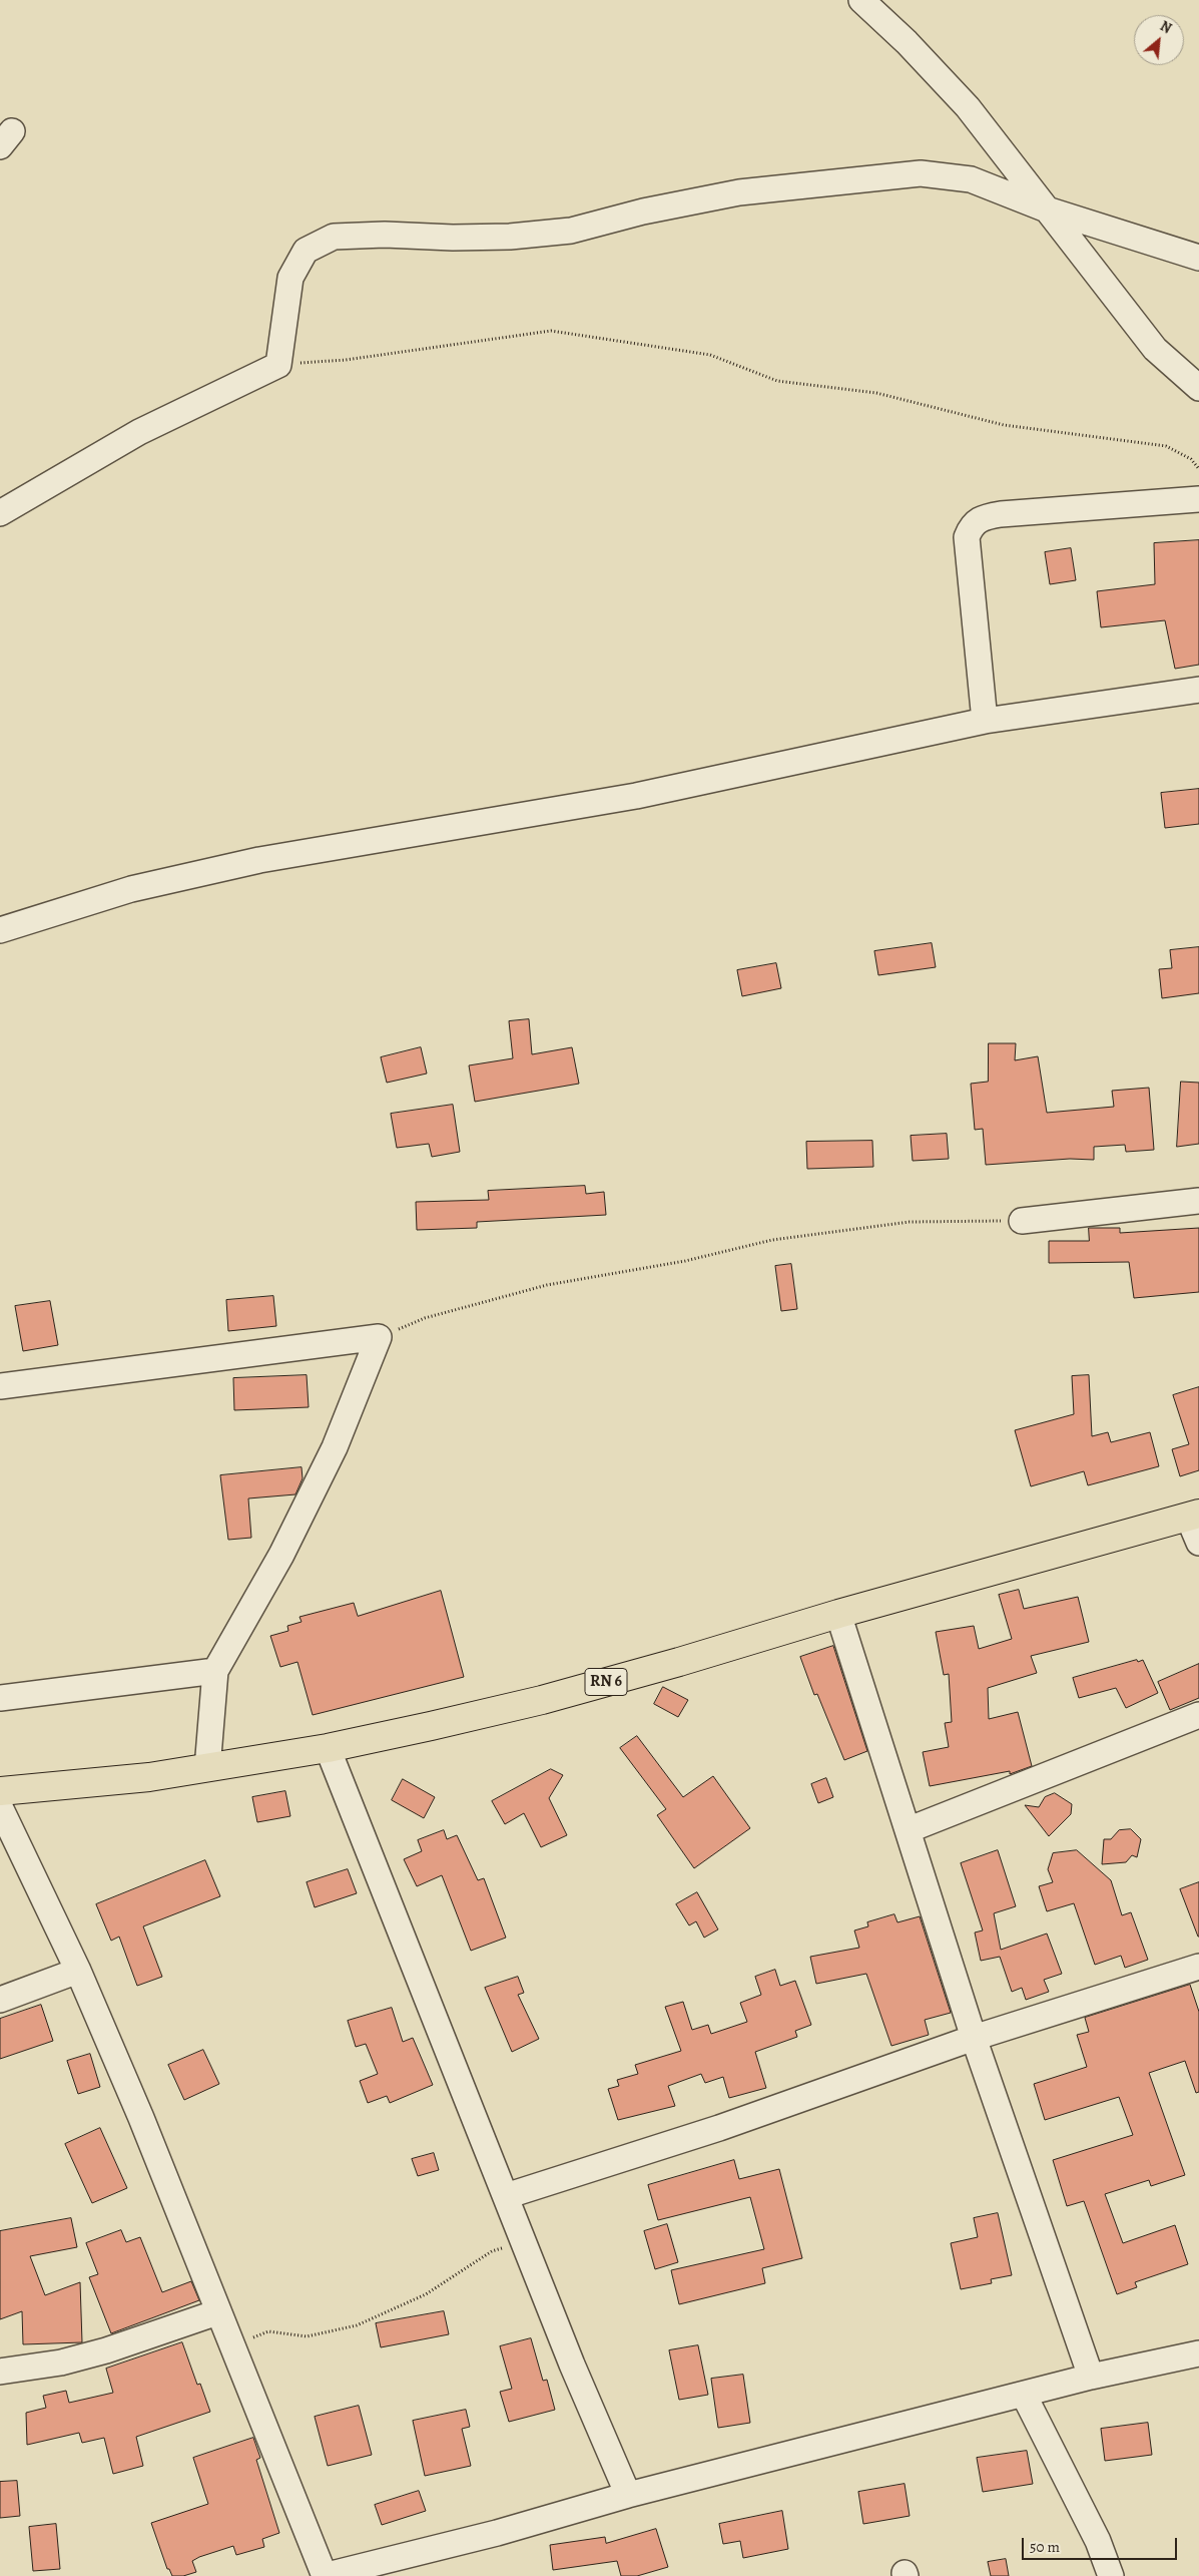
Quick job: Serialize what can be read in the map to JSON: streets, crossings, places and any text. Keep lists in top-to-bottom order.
{
  "streets": {
    "main road": ["RN 6"]
  },
  "scale_bar": "50 m",
  "north": "top right"
}
